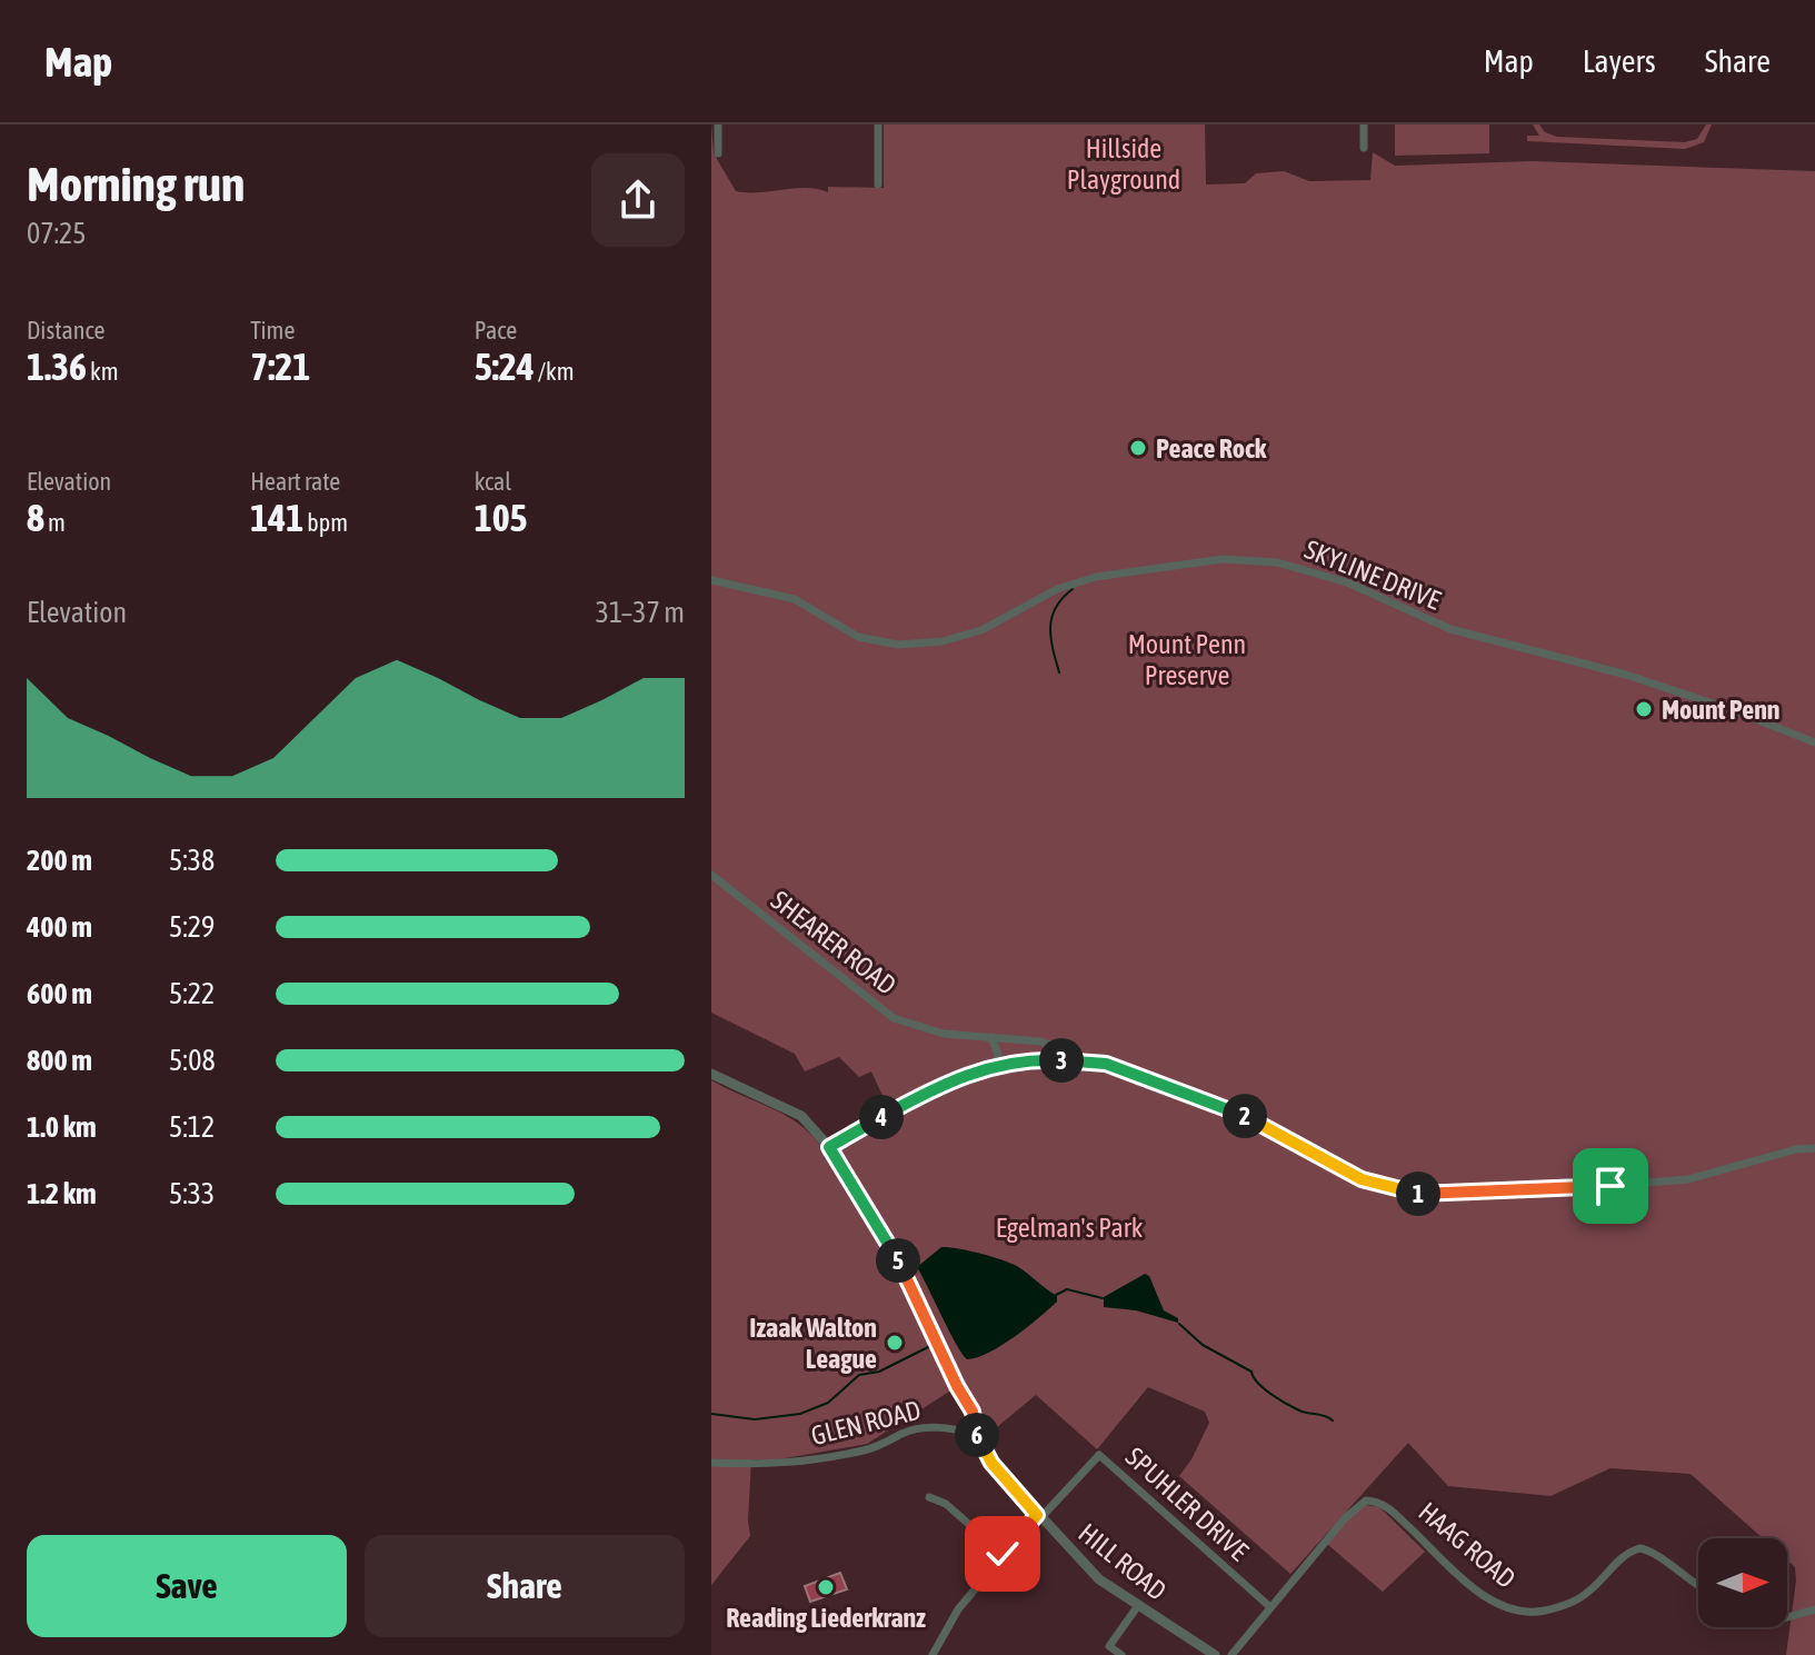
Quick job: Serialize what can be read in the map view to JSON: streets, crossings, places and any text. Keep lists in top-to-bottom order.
{
  "streets": {
    "street": [
      "SKYLINE DRIVE",
      "SHEARER ROAD",
      "GLEN ROAD",
      "SPUHLER DRIVE",
      "HAAG ROAD",
      "HILL ROAD"
    ]
  },
  "crossings": [
    ["GLEN ROAD", "HILL ROAD"],
    ["SPUHLER DRIVE", "HAAG ROAD"],
    ["SPUHLER DRIVE", "HILL ROAD"]
  ],
  "parks": ["Hillside Playground", "Mount Penn Preserve", "Egelman's Park"],
  "places": [
    "Peace Rock",
    "Mount Penn",
    "Izaak Walton League",
    "Reading Liederkranz"
  ],
  "north": "right",
  "page": {
    "header": "Map",
    "nav": ["Map", "Layers", "Share"],
    "heading": ["Morning run", "07:25"],
    "stats": [
      ["Distance", "1.36 km"],
      ["Time", "7:21"],
      ["Pace", "5:24 /km"],
      ["Elevation", "8 m"],
      ["Heart rate", "141 bpm"],
      ["kcal", "105"]
    ],
    "chart": ["Elevation", "31–37 m"],
    "list": [
      {
        "name": "200 m",
        "note": "5:38"
      },
      {
        "name": "400 m",
        "note": "5:29"
      },
      {
        "name": "600 m",
        "note": "5:22"
      },
      {
        "name": "800 m",
        "note": "5:08"
      },
      {
        "name": "1.0 km",
        "note": "5:12"
      },
      {
        "name": "1.2 km",
        "note": "5:33"
      }
    ],
    "pins": [
      "3",
      "2",
      "4",
      "1",
      "5",
      "6"
    ],
    "buttons": ["Save", "Share"]
  }
}
